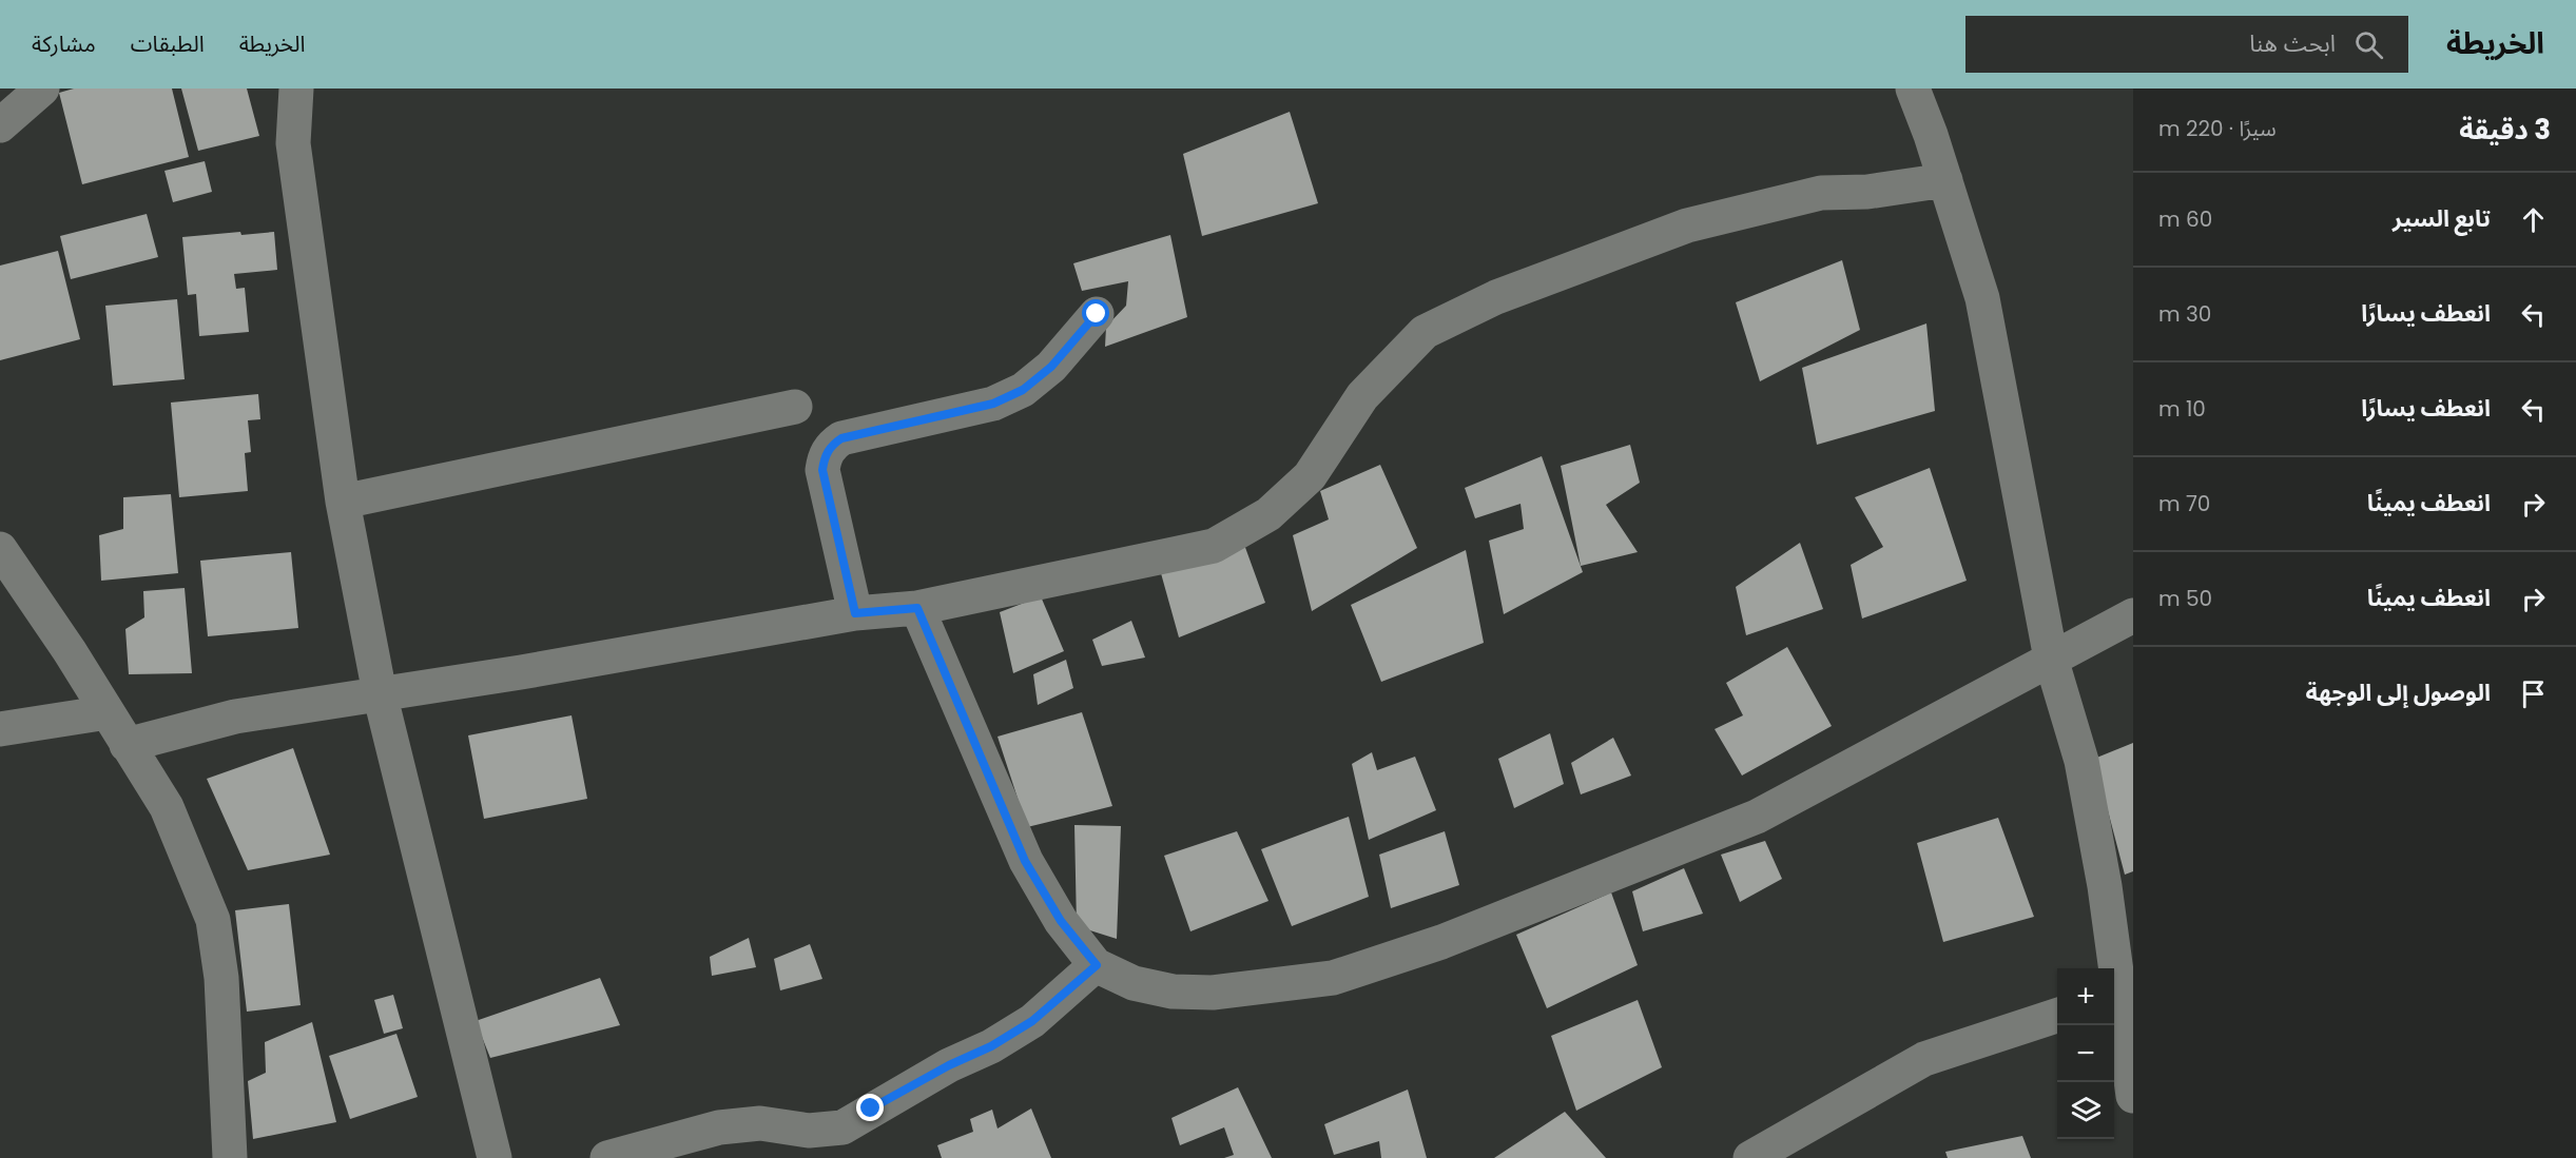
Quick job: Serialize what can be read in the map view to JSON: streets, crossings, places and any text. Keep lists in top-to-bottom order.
{
  "page": {
    "header": "الخريطة",
    "search": "ابحث هنا",
    "nav": ["الخريطة", "الطبقات", "مشاركة"],
    "heading": ["3 دقيقة", "سيرًا · 220 m"],
    "list": [
      ["تابع السير", "60 m"],
      ["انعطف يسارًا", "30 m"],
      ["انعطف يسارًا", "10 m"],
      ["انعطف يمينًا", "70 m"],
      ["انعطف يمينًا", "50 m"],
      "الوصول إلى الوجهة"
    ],
    "map_buttons": ["+", "−"]
  }
}
